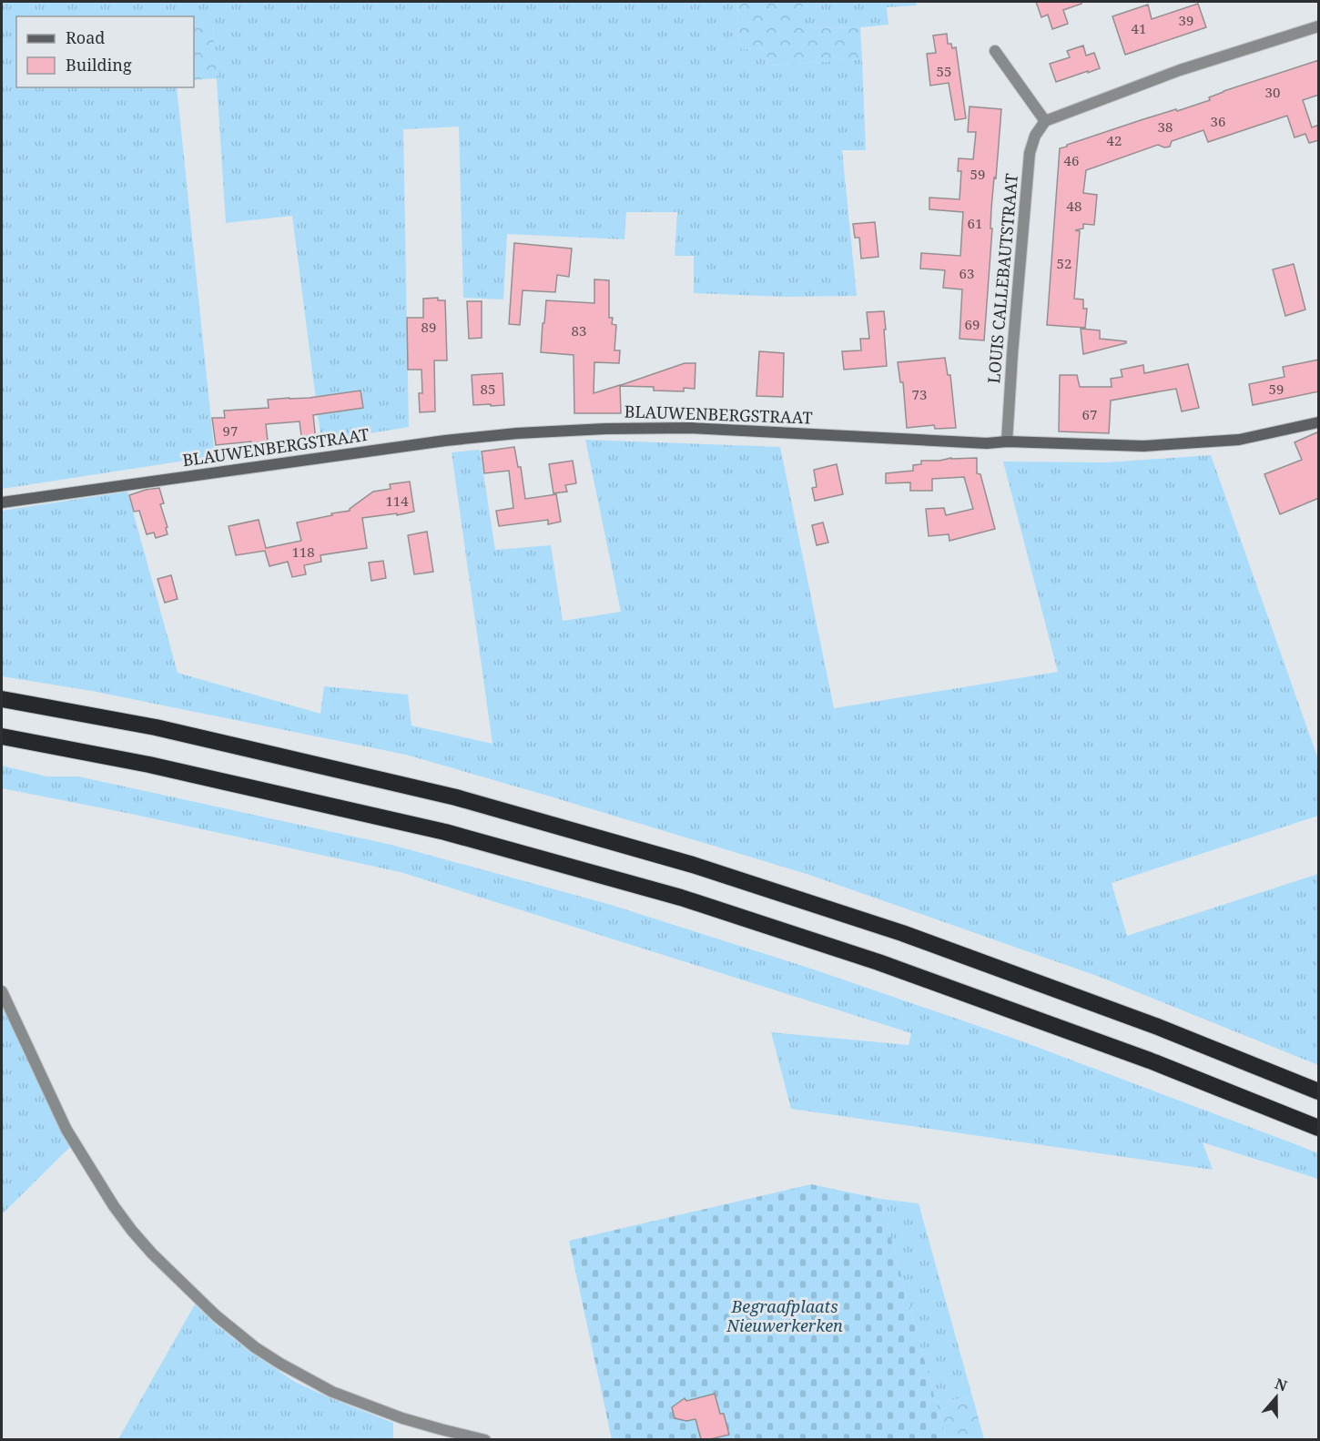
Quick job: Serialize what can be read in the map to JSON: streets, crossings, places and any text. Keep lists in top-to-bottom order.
{
  "streets": {
    "street": ["LOUIS CALLEBAUTSTRAAT", "BLAUWENBERGSTRAAT"]
  },
  "crossings": [
    ["LOUIS CALLEBAUTSTRAAT", "BLAUWENBERGSTRAAT"]
  ],
  "parks": ["Begraafplaats Nieuwerkerken"],
  "house_numbers": [
    "39",
    "41",
    "55",
    "30",
    "36",
    "38",
    "42",
    "46",
    "59",
    "48",
    "61",
    "52",
    "63",
    "69",
    "89",
    "83",
    "85",
    "59",
    "73",
    "67",
    "97",
    "114",
    "118"
  ],
  "legend": ["Road", "Building"],
  "north": "top"
}
